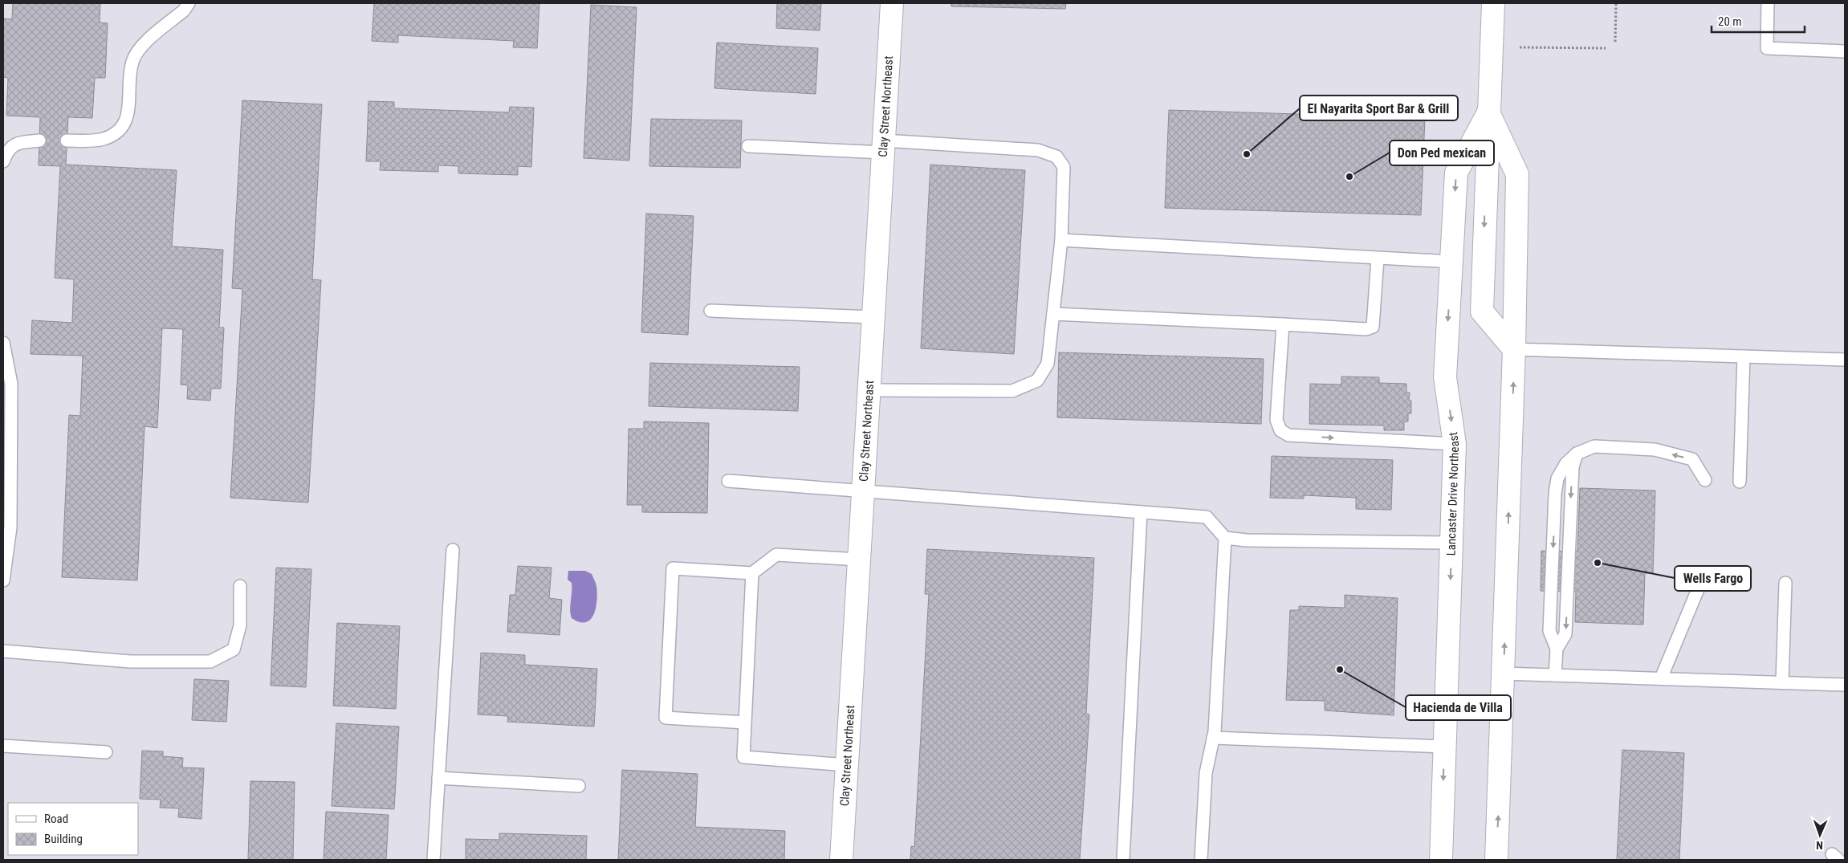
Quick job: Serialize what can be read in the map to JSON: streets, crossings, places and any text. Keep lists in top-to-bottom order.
{
  "streets": {
    "main road": ["Clay Street Northeast", "Lancaster Drive Northeast"]
  },
  "places": [
    "El Nayarita Sport Bar & Grill",
    "Don Ped mexican",
    "Wells Fargo",
    "Hacienda de Villa"
  ],
  "legend": ["Road", "Building"],
  "scale_bar": "20 m",
  "north": "bottom"
}
